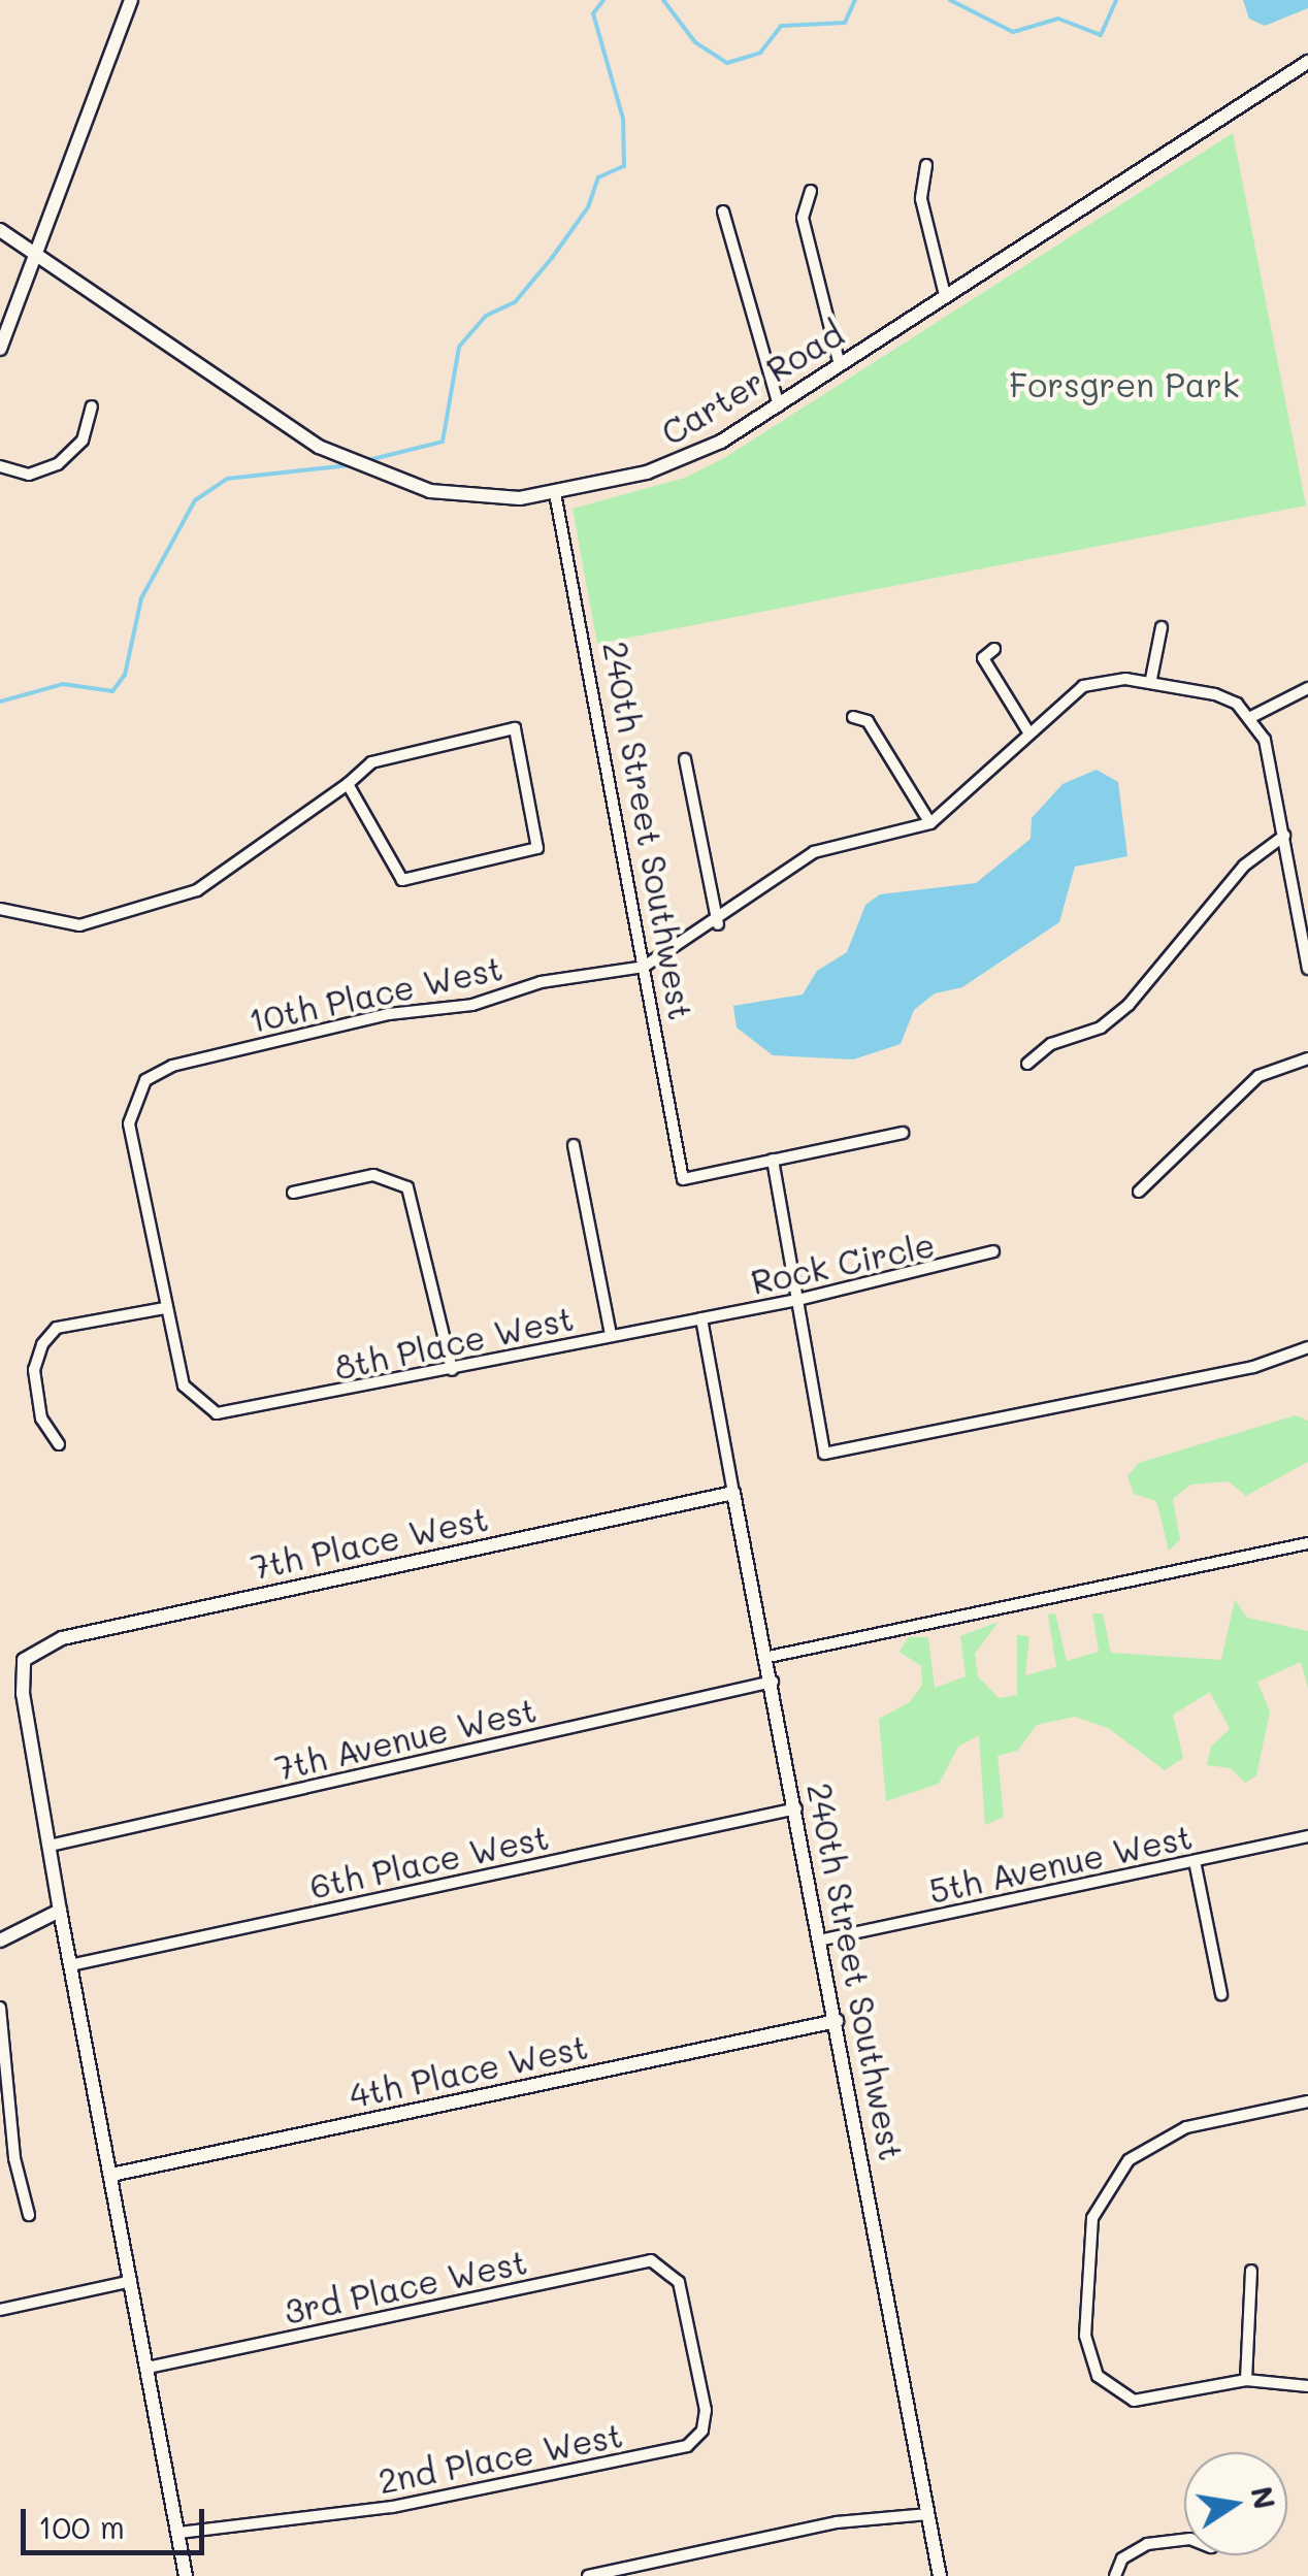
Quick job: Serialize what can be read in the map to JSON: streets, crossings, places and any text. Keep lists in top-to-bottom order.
{
  "streets": {
    "street": [
      "Carter Road",
      "240th Street Southwest",
      "10th Place West",
      "Rock Circle",
      "8th Place West",
      "7th Place West",
      "7th Avenue West",
      "6th Place West",
      "5th Avenue West",
      "4th Place West",
      "3rd Place West",
      "2nd Place West"
    ]
  },
  "crossings": [
    ["Carter Road", "240th Street Southwest"],
    ["240th Street Southwest", "10th Place West"],
    ["240th Street Southwest", "Rock Circle"],
    ["240th Street Southwest", "8th Place West"],
    ["240th Street Southwest", "7th Place West"],
    ["240th Street Southwest", "7th Avenue West"],
    ["240th Street Southwest", "6th Place West"],
    ["240th Street Southwest", "5th Avenue West"],
    ["240th Street Southwest", "4th Place West"],
    ["10th Place West", "8th Place West"],
    ["Rock Circle", "8th Place West"],
    ["7th Place West", "7th Avenue West"],
    ["3rd Place West", "2nd Place West"]
  ],
  "parks": ["Forsgren Park"],
  "scale_bar": "100 m",
  "north": "right"
}
